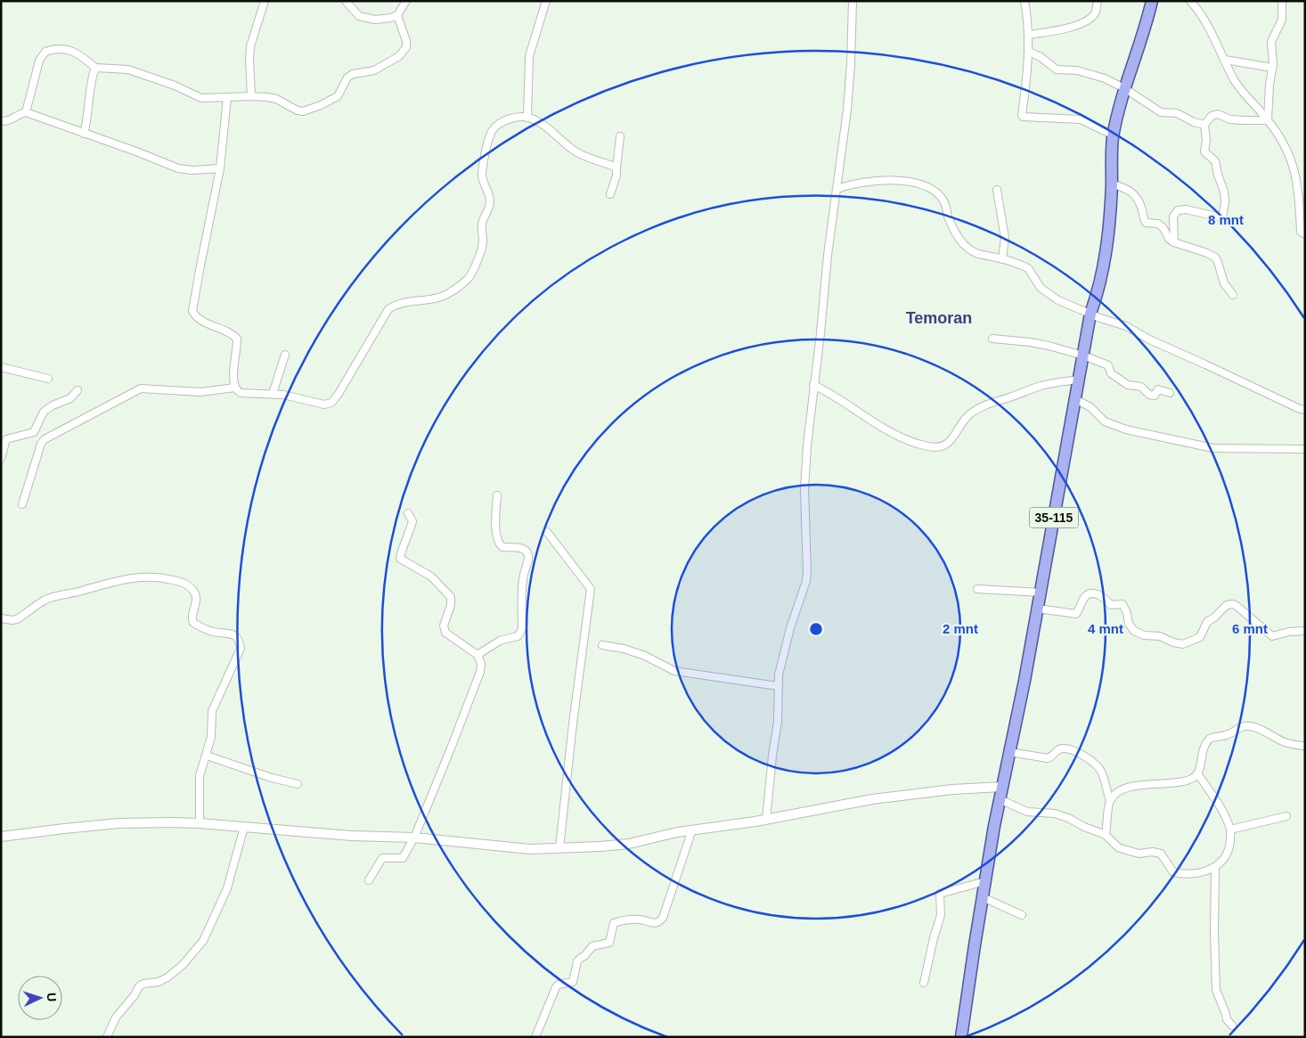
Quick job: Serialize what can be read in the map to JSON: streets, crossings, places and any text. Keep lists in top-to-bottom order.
{
  "streets": {
    "main road": ["35-115"]
  },
  "districts": ["Temoran"],
  "north": "right",
  "rings": [
    "8 mnt",
    "2 mnt",
    "4 mnt",
    "6 mnt"
  ]
}
